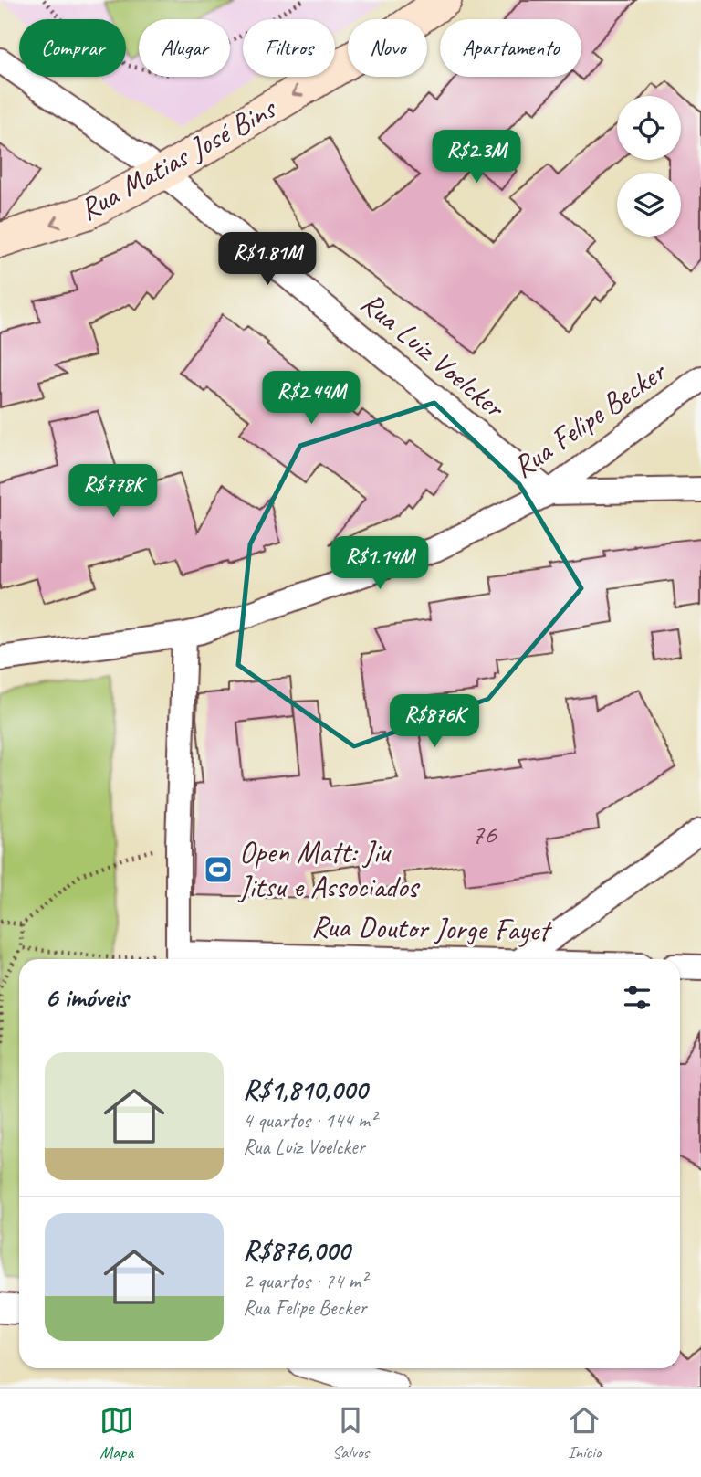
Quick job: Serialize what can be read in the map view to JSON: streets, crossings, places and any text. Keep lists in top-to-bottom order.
{
  "streets": {
    "main road": ["Rua Matias José Bins"],
    "street": ["Rua Luiz Voelcker", "Rua Felipe Becker"]
  },
  "crossings": [
    ["Rua Matias José Bins", "Rua Luiz Voelcker"],
    ["Rua Luiz Voelcker", "Rua Felipe Becker"]
  ],
  "one_way": ["Rua Matias José Bins"],
  "places": {
    "sports": ["Open Matt: Jiu Jitsu e Associados"]
  },
  "house_numbers": ["76"],
  "page": {
    "chip": [
      "Comprar",
      "Alugar",
      "Filtros",
      "Novo",
      "Apartamento"
    ],
    "price": [
      "R$2.3M",
      "R$1.81M",
      "R$2.44M",
      "R$778K",
      "R$1.14M",
      "R$876K"
    ],
    "heading": "6 imóveis",
    "list": [
      {
        "name": "R$1,810,000",
        "note": "4 quartos · 144 m² · Rua Luiz Voelcker"
      },
      {
        "name": "R$876,000",
        "note": "2 quartos · 74 m² · Rua Felipe Becker"
      }
    ],
    "tabs": ["Mapa", "Salvos", "Início"]
  }
}
